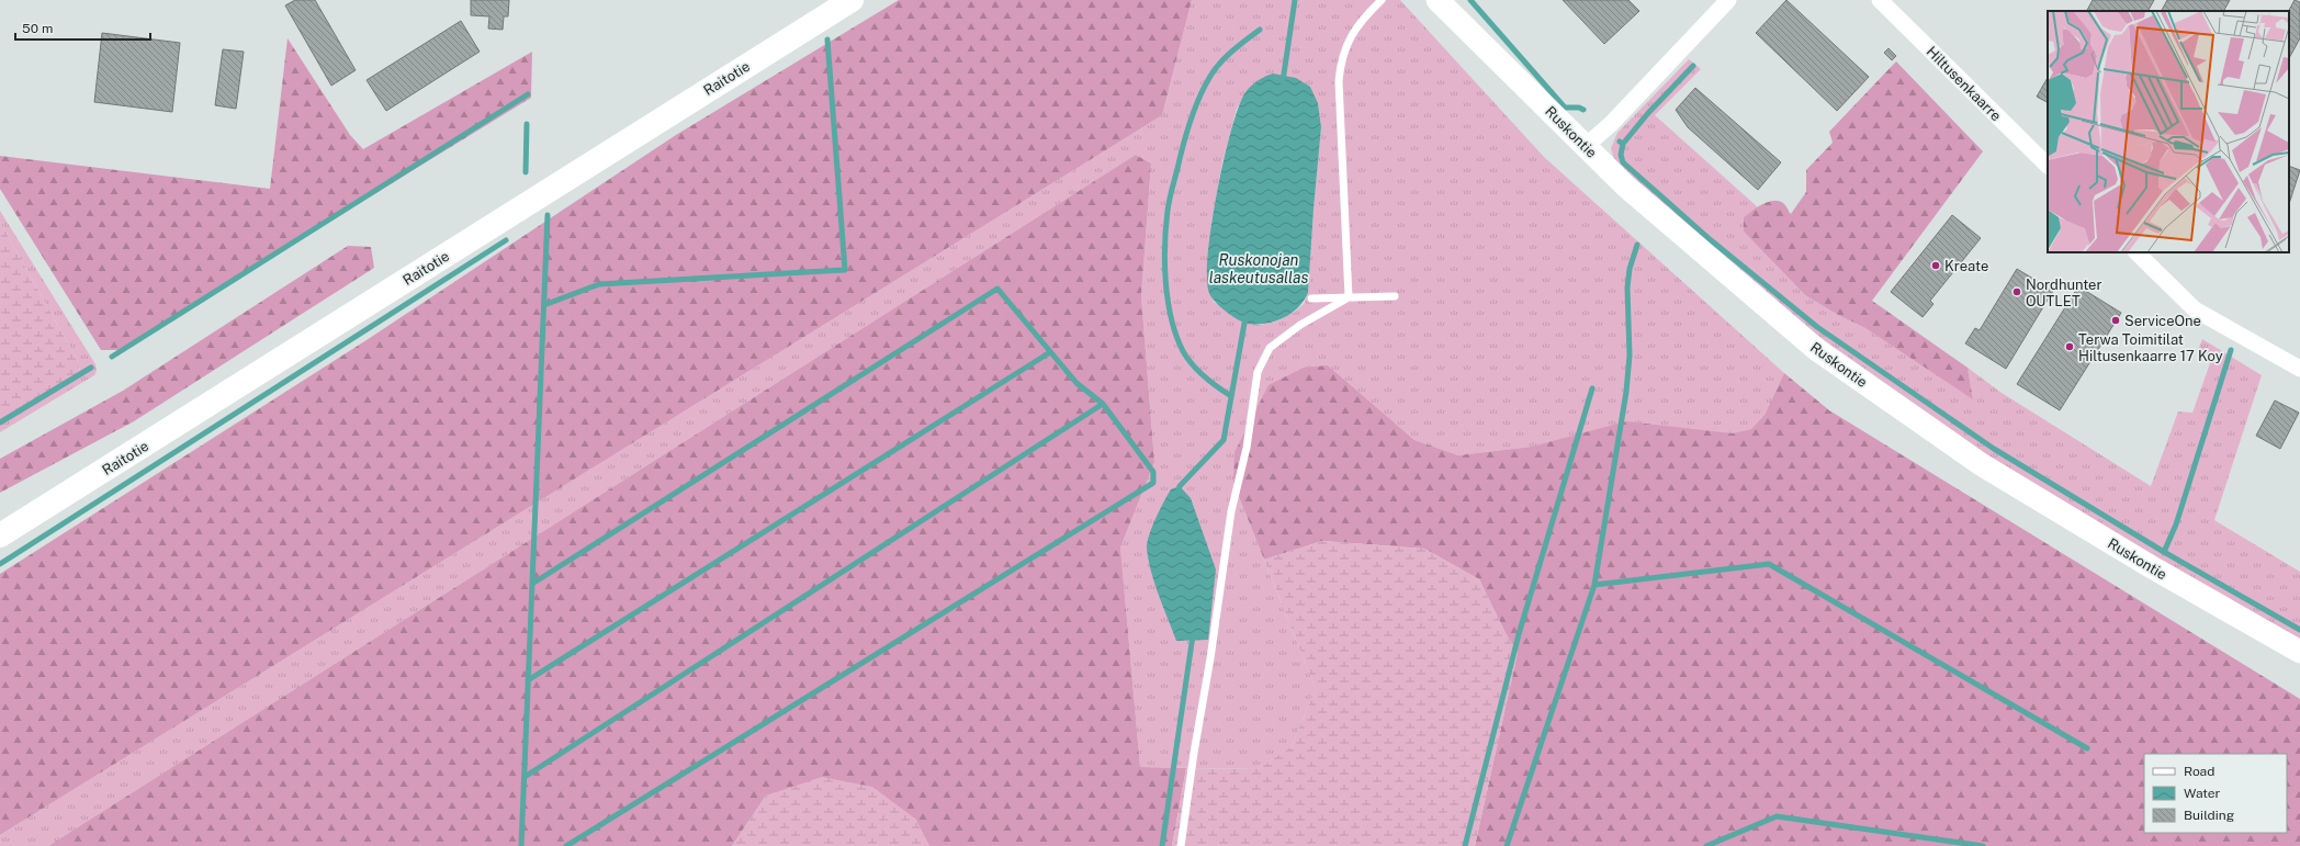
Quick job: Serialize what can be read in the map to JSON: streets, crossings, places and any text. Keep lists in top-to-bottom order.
{
  "streets": {
    "main road": ["Raitotie", "Ruskontie"],
    "street": ["Hiltusenkaarre"]
  },
  "water": ["Ruskonojan laskeutusallas"],
  "places": [
    "Kreate",
    "Nordhunter OUTLET",
    "ServiceOne",
    "Terwa Toimitilat Hiltusenkaarre 17 Koy"
  ],
  "legend": ["Road", "Water", "Building"],
  "scale_bar": "50 m"
}
